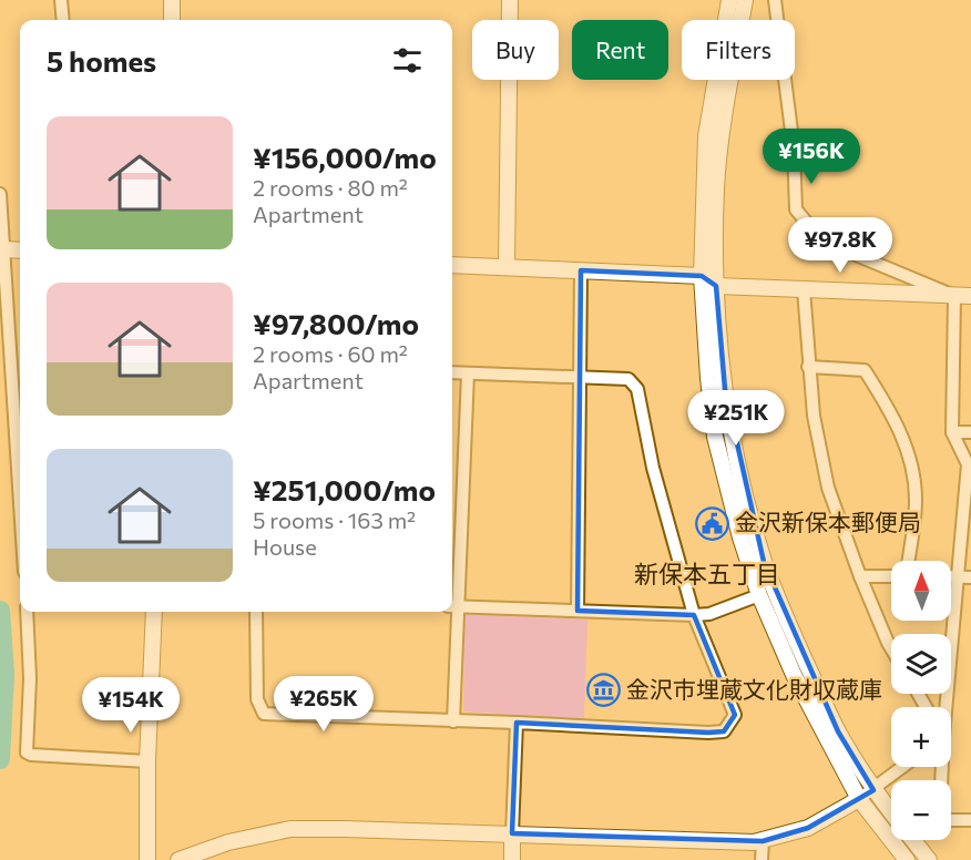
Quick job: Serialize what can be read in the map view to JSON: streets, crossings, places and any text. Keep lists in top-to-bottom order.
{
  "districts": ["新保本五丁目"],
  "places": {
    "public building": ["金沢新保本郵便局"],
    "museum": ["金沢市埋蔵文化財収蔵庫"]
  },
  "north": "top",
  "page": {
    "chip": ["Buy", "Rent", "Filters"],
    "heading": "5 homes",
    "list": [
      {
        "name": "¥156,000/mo",
        "note": "2 rooms · 80 m² · Apartment"
      },
      {
        "name": "¥97,800/mo",
        "note": "2 rooms · 60 m² · Apartment"
      },
      {
        "name": "¥251,000/mo",
        "note": "5 rooms · 163 m² · House"
      }
    ],
    "price": [
      "¥156K",
      "¥97.8K",
      "¥251K",
      "¥265K",
      "¥154K"
    ],
    "map_buttons": ["+", "−"]
  }
}
